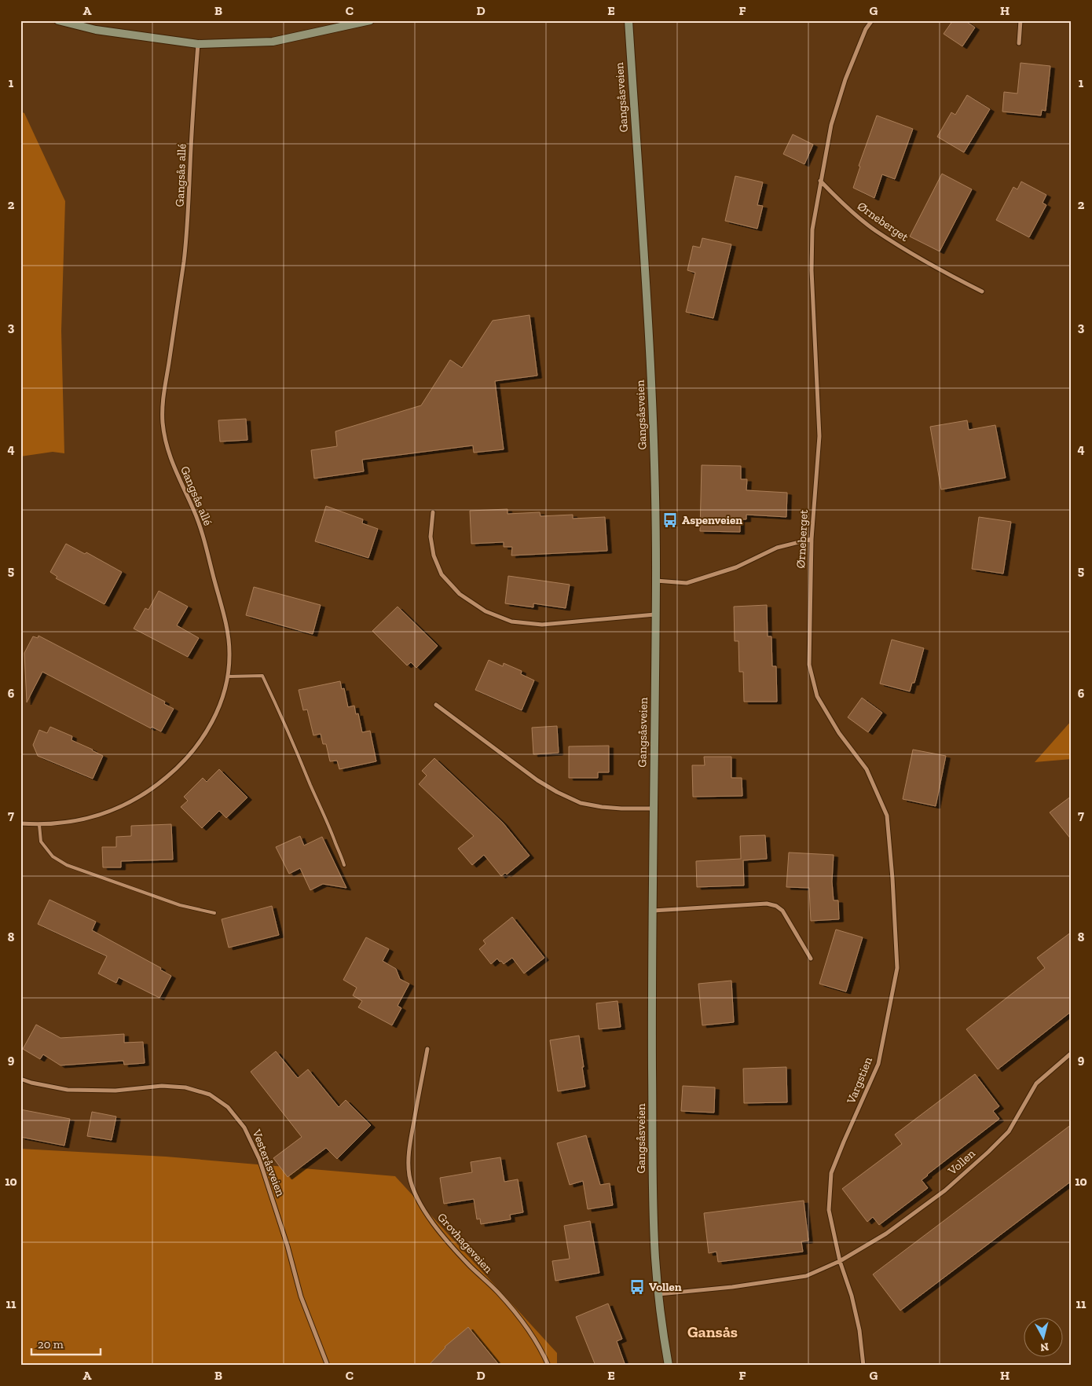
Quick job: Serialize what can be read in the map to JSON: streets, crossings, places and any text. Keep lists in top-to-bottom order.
{
  "streets": {
    "street": [
      "Gangsåsveien",
      "Gangsås allé",
      "Ørneberget",
      "Vargstien",
      "Vollen",
      "Vesteråsveien",
      "Grovhageveien"
    ]
  },
  "crossings": [
    ["Gangsåsveien", "Vollen"],
    ["Ørneberget", "Vargstien"],
    ["Vargstien", "Vollen"]
  ],
  "districts": ["Gansås"],
  "places": {
    "bus stop": ["Aspenveien", "Vollen"]
  },
  "scale_bar": "20 m",
  "north": "bottom",
  "grid": {
    "columns": [
      "A",
      "B",
      "C",
      "D",
      "E",
      "F",
      "G",
      "H"
    ],
    "rows": [
      "1",
      "2",
      "3",
      "4",
      "5",
      "6",
      "7",
      "8",
      "9",
      "10",
      "11"
    ]
  }
}
